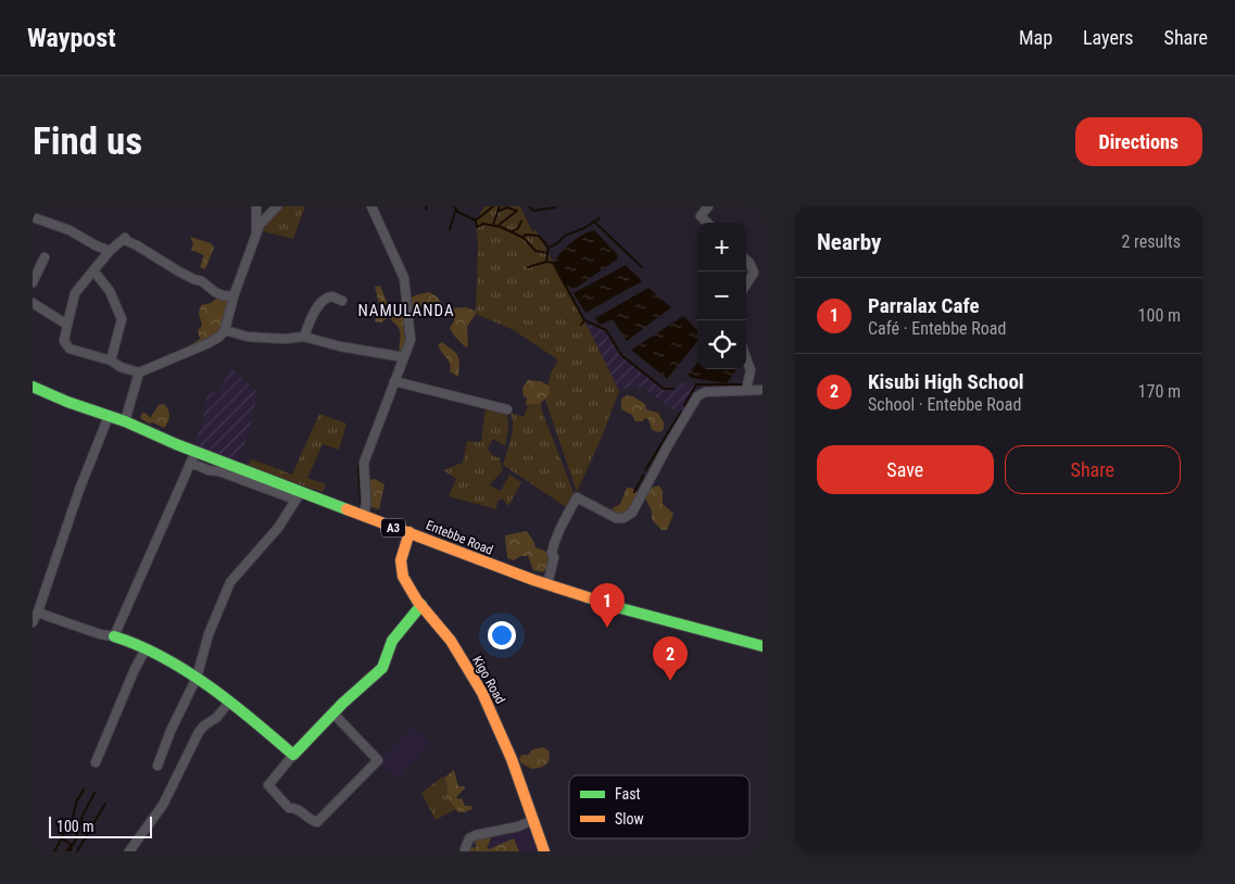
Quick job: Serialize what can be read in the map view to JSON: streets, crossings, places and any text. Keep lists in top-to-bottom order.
{
  "streets": {
    "main road": ["A3", "Entebbe Road", "Kigo Road"]
  },
  "crossings": [
    ["Entebbe Road", "Kigo Road"]
  ],
  "districts": ["NAMULANDA"],
  "legend": ["Fast", "Slow"],
  "scale_bar": "100 m",
  "page": {
    "header": "Waypost",
    "nav": ["Map", "Layers", "Share"],
    "buttons": [
      "Directions",
      ["Save", "Share"]
    ],
    "title": "Find us",
    "heading": ["Nearby", "2 results"],
    "map_buttons": ["+", "−"],
    "list": [
      {
        "mark": "1",
        "name": "Parralax Cafe",
        "note": "Café · Entebbe Road",
        "value": "100 m"
      },
      {
        "mark": "2",
        "name": "Kisubi High School",
        "note": "School · Entebbe Road",
        "value": "170 m"
      }
    ],
    "pins": ["1", "2"],
    "scale": "100 m"
  }
}
